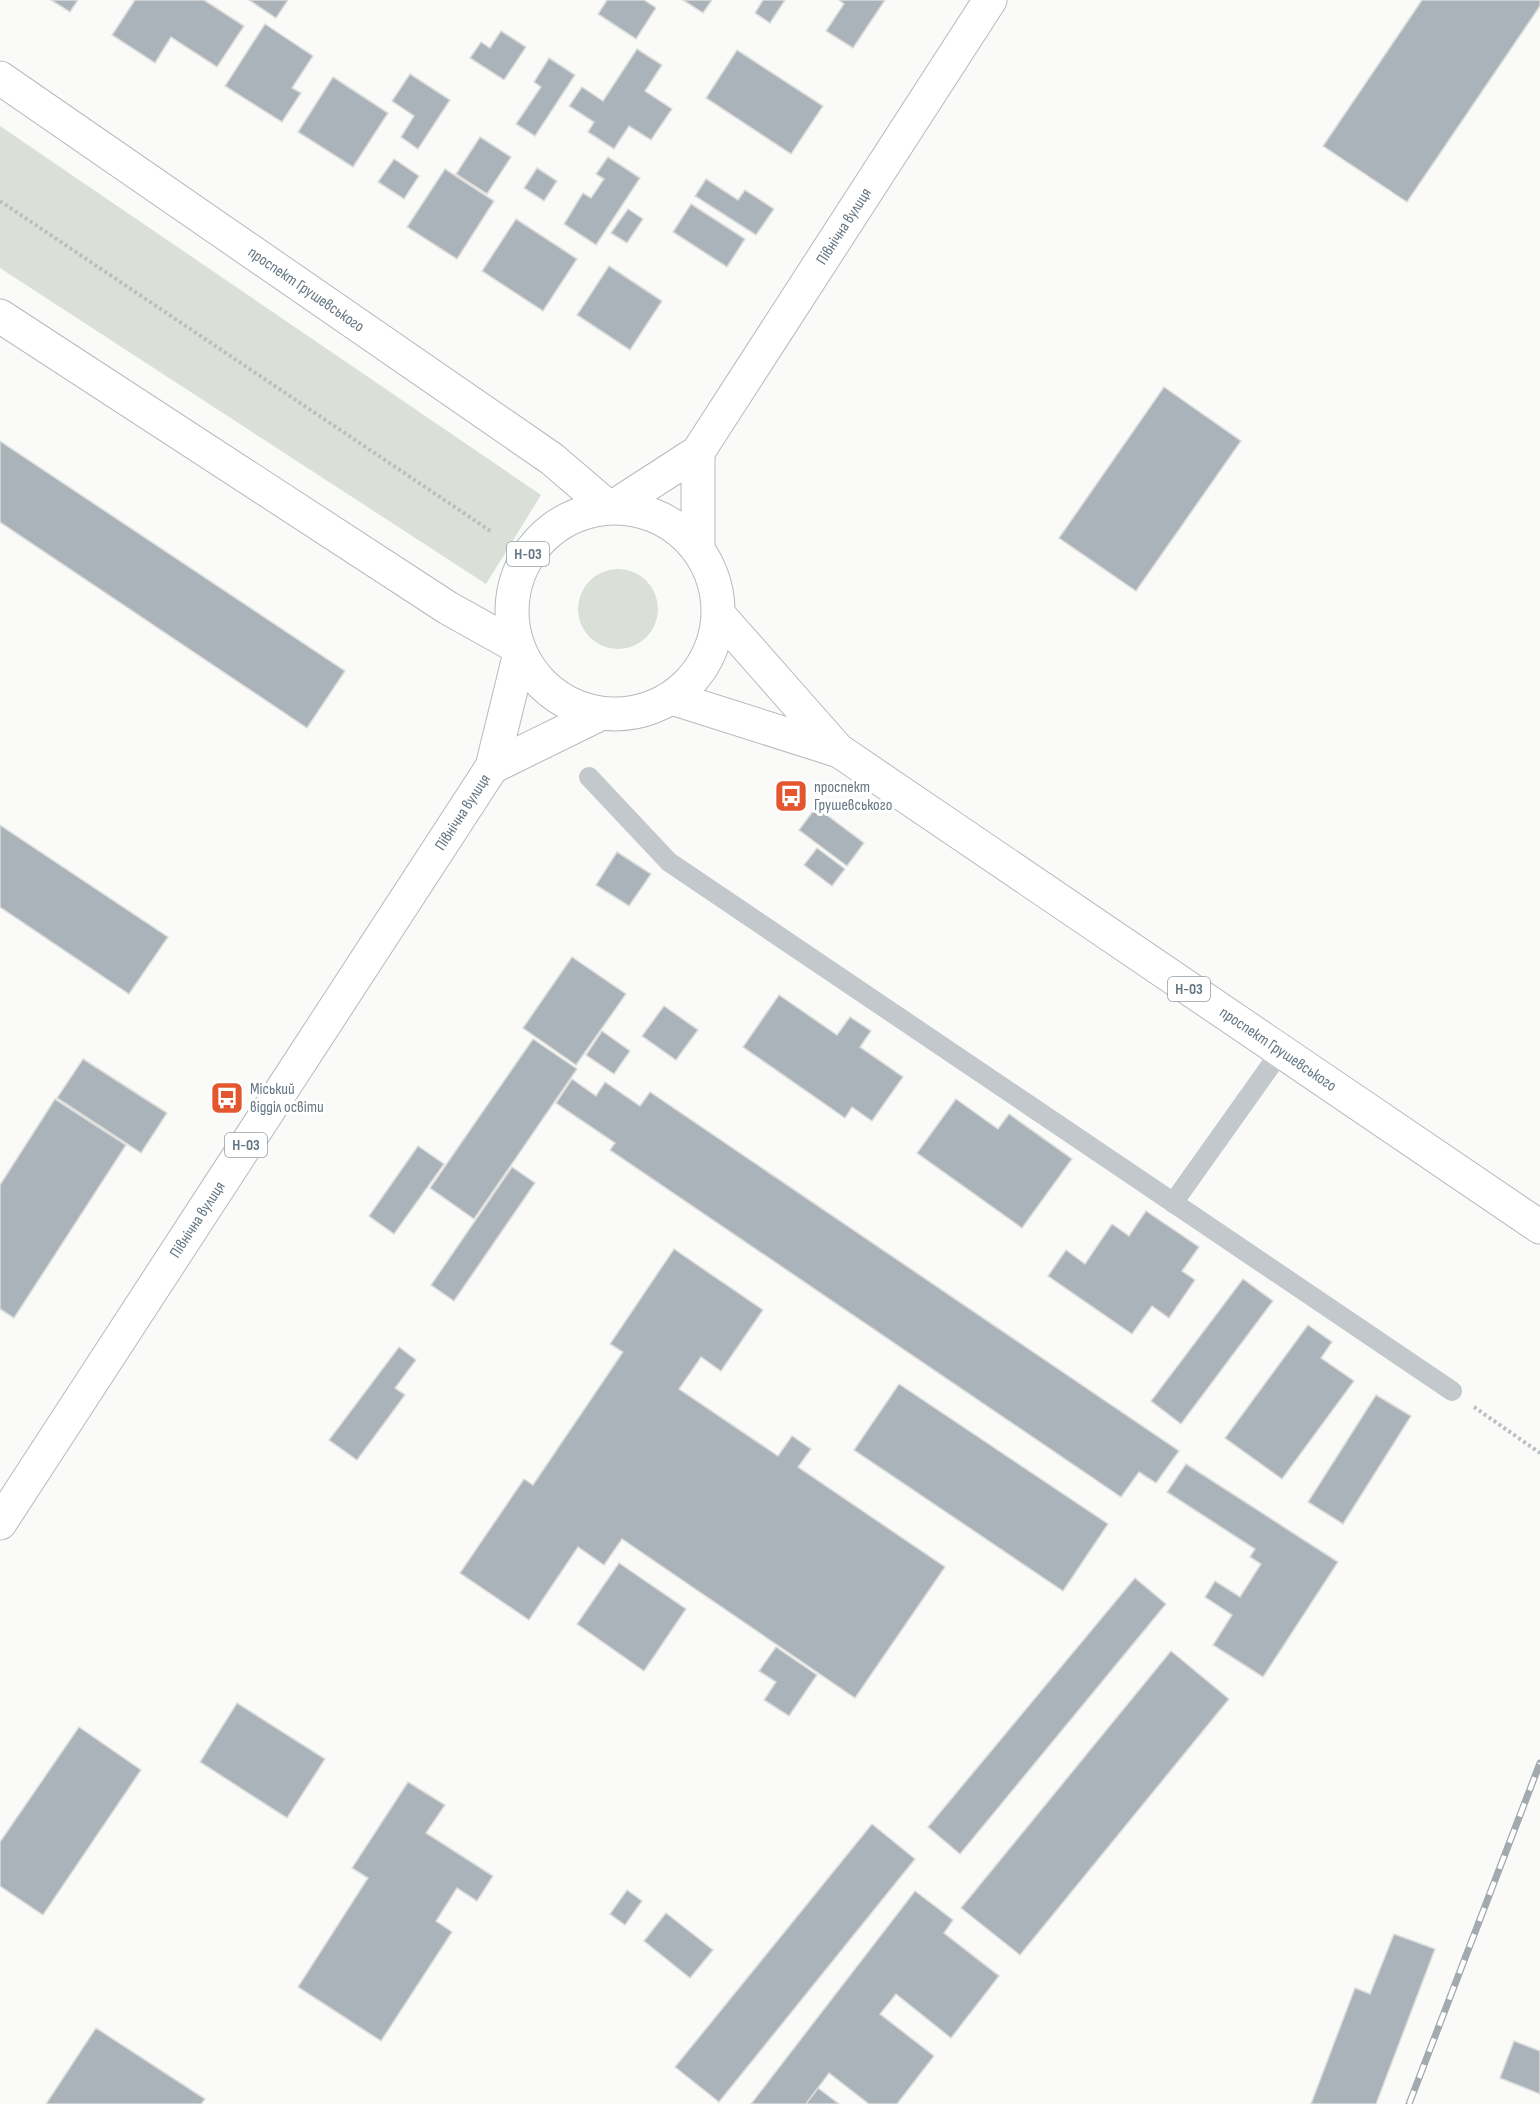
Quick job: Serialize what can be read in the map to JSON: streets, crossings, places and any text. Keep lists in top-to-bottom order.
{
  "streets": {
    "main road": ["Північна вулиця", "проспект Грушевського", "Н-03"]
  },
  "crossings": [
    ["Північна вулиця", "проспект Грушевського"],
    ["Північна вулиця", "Н-03"],
    ["проспект Грушевського", "Н-03"]
  ],
  "places": {
    "bus stop": ["проспект Грушевського", "Міський відділ освіти"]
  }
}
